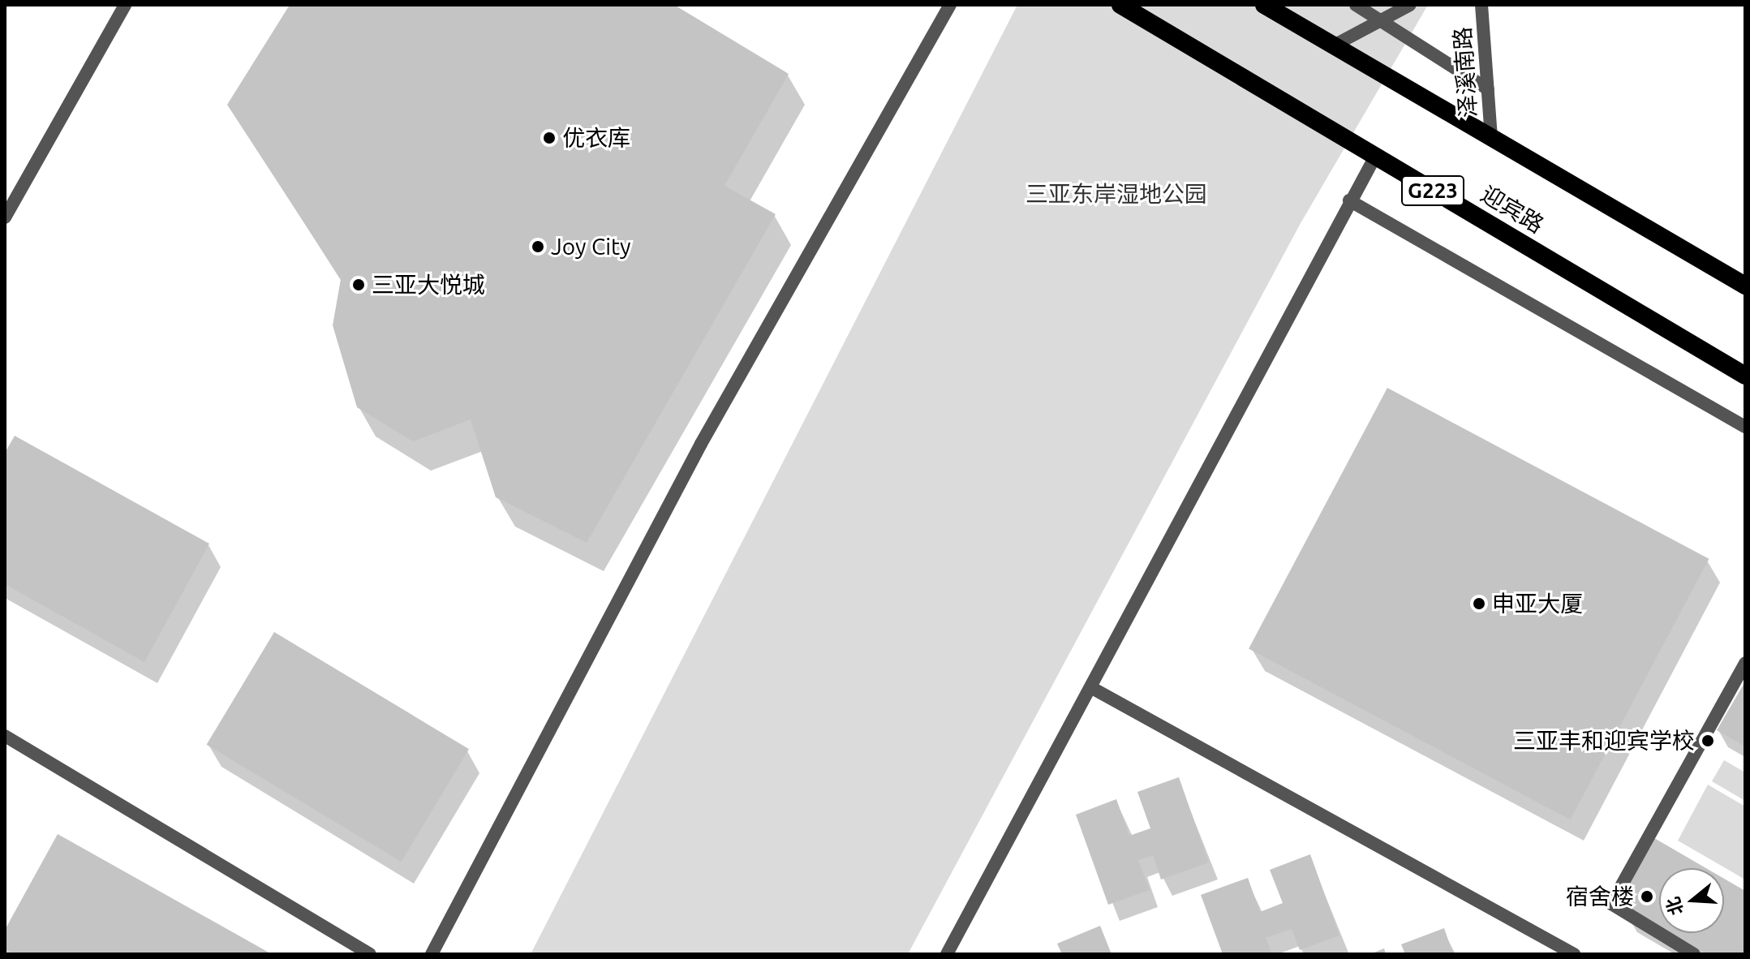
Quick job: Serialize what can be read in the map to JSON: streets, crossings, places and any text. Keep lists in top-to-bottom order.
{
  "streets": {
    "highway": ["G223", "迎宾路"],
    "street": ["泽溪南路"]
  },
  "parks": ["三亚东岸湿地公园"],
  "places": [
    "优衣库",
    "Joy City",
    "三亚大悦城",
    "申亚大厦",
    "三亚丰和迎宾学校",
    "宿舍楼"
  ],
  "north": "left"
}
